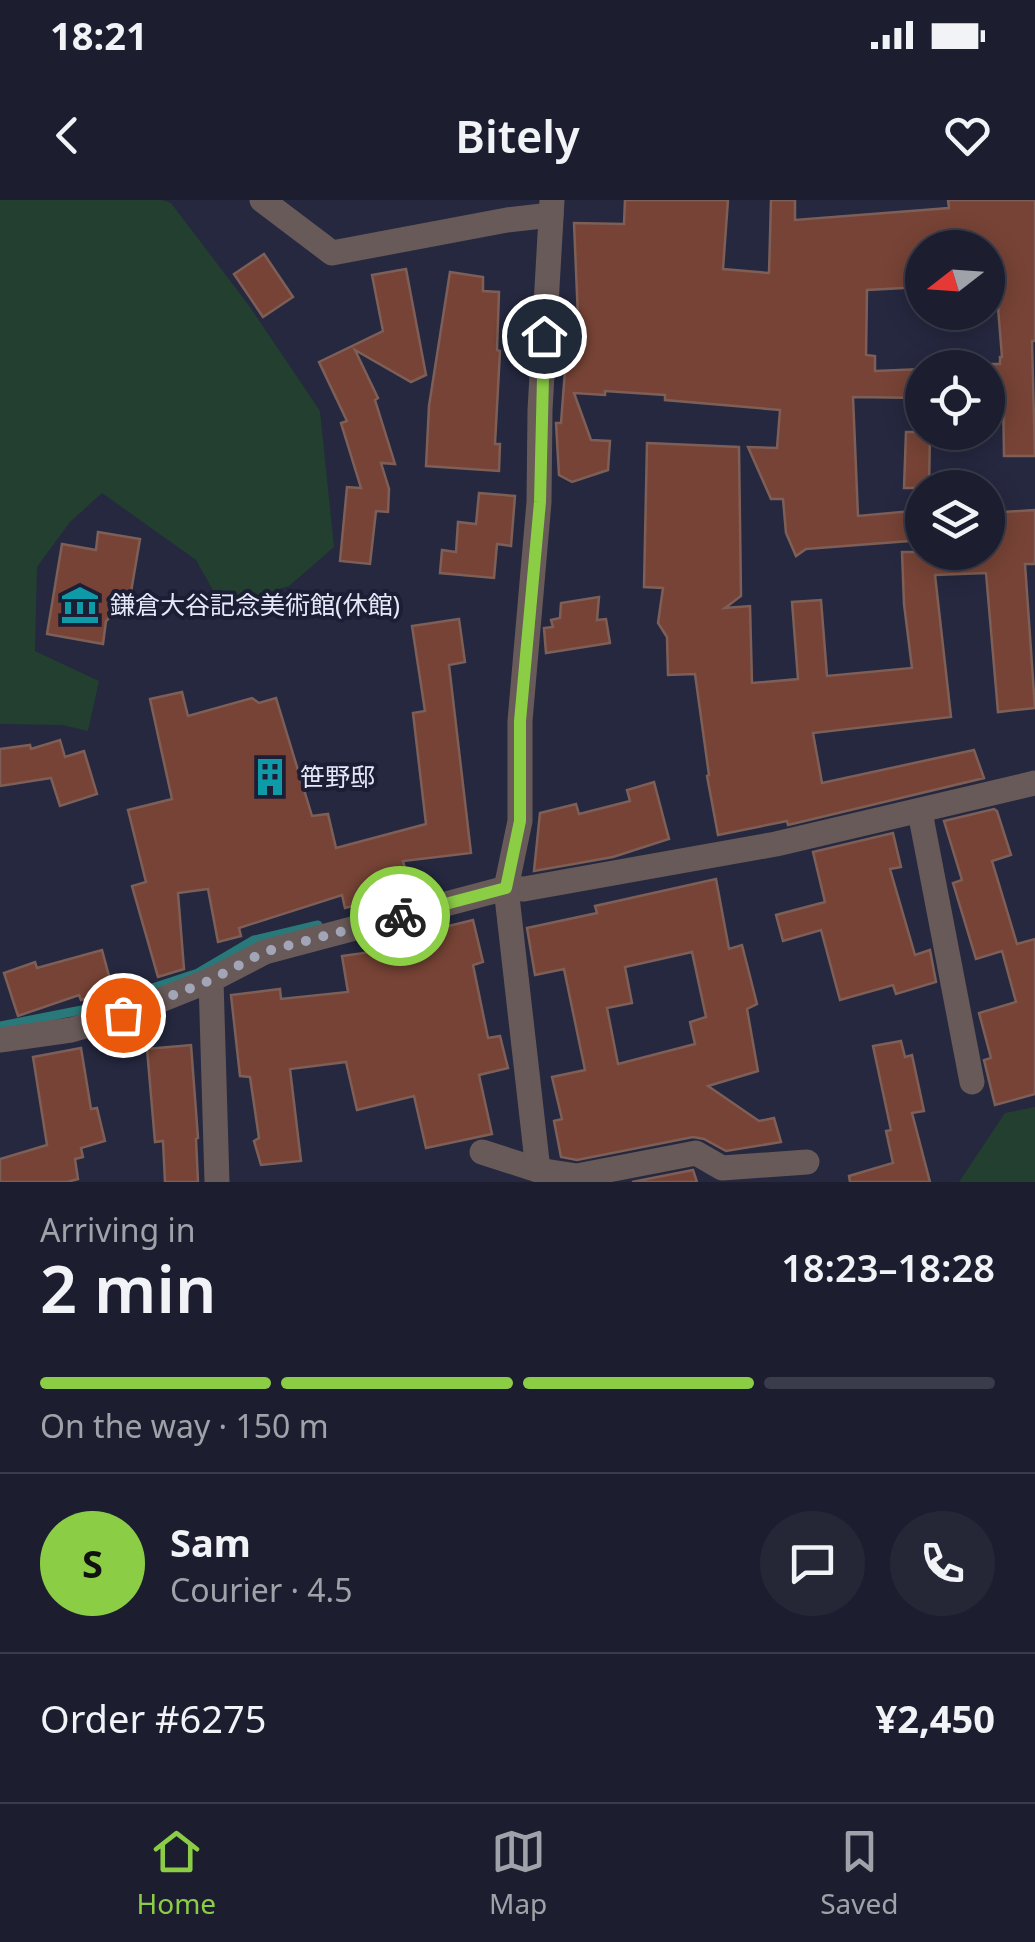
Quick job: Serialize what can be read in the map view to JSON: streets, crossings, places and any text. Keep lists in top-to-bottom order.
{
  "places": {
    "museum": ["鎌倉大谷記念美術館(休館)"],
    "building": ["笹野邸"]
  },
  "north": "left",
  "page": {
    "status": "18:21",
    "header": "Bitely",
    "heading": ["2 min", "Arriving in", "18:23–18:28"],
    "panel": [
      "Sam",
      "Courier · 4.5",
      "Order #6275",
      "¥2,450"
    ],
    "bar": "On the way · 150 m",
    "round": "S",
    "tabs": ["Home", "Map", "Saved"]
  }
}
